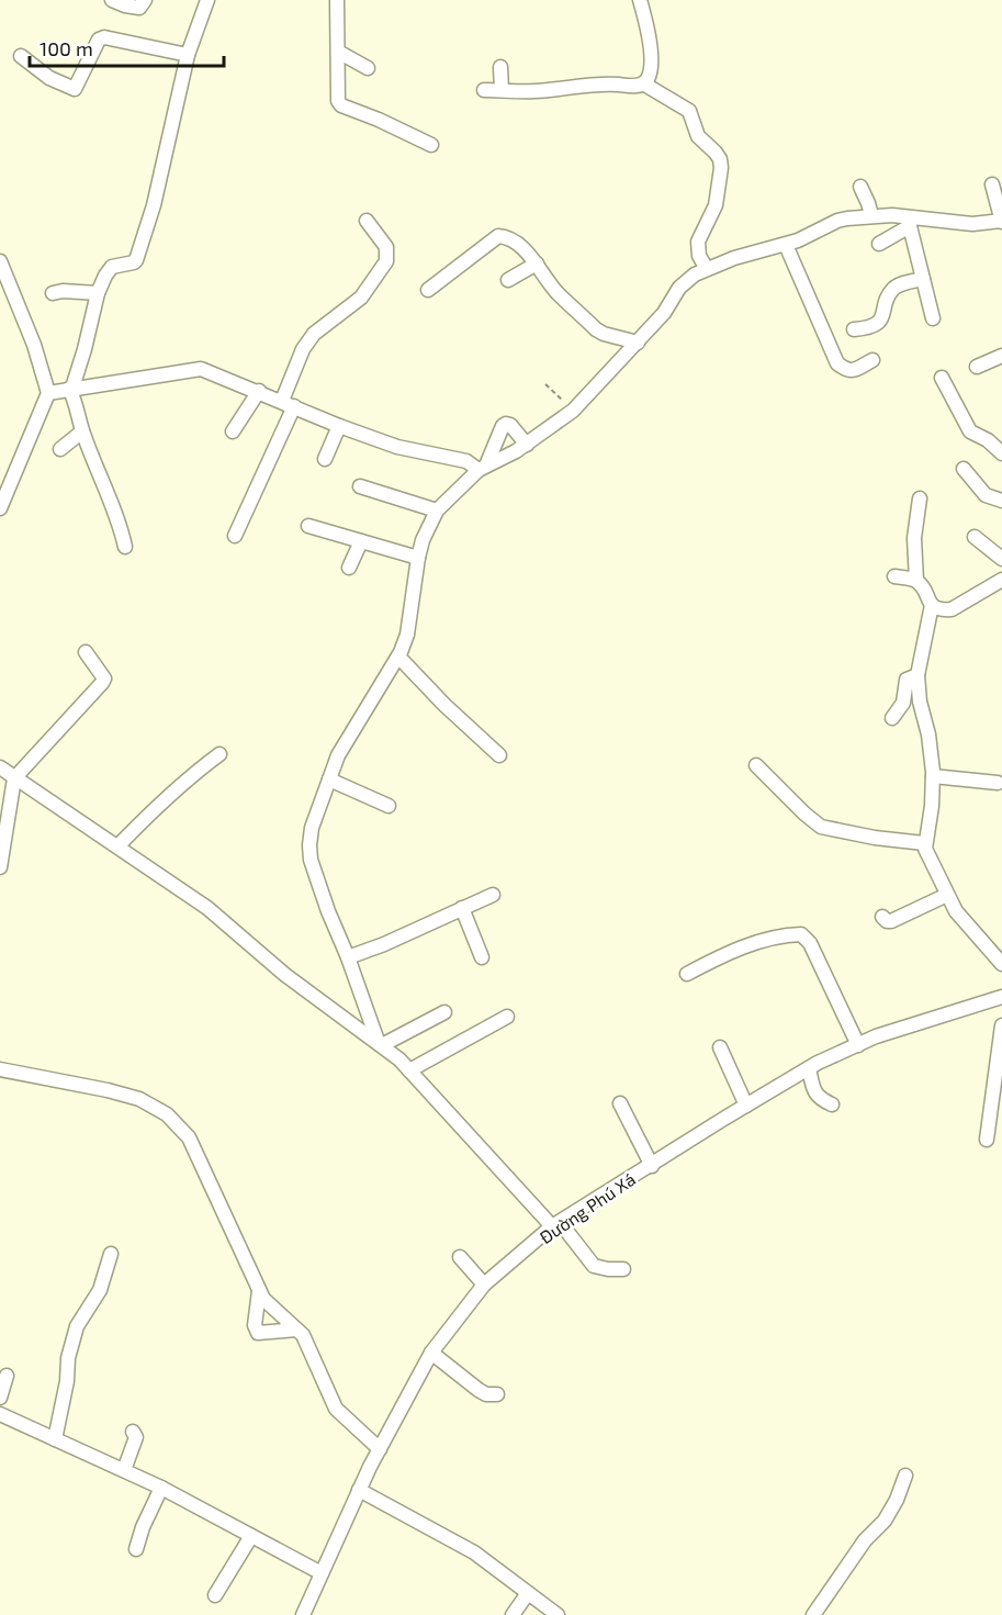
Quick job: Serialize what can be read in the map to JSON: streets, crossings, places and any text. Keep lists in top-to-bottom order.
{
  "streets": {
    "street": ["Đường Phú Xá"]
  },
  "scale_bar": "100 m"
}
